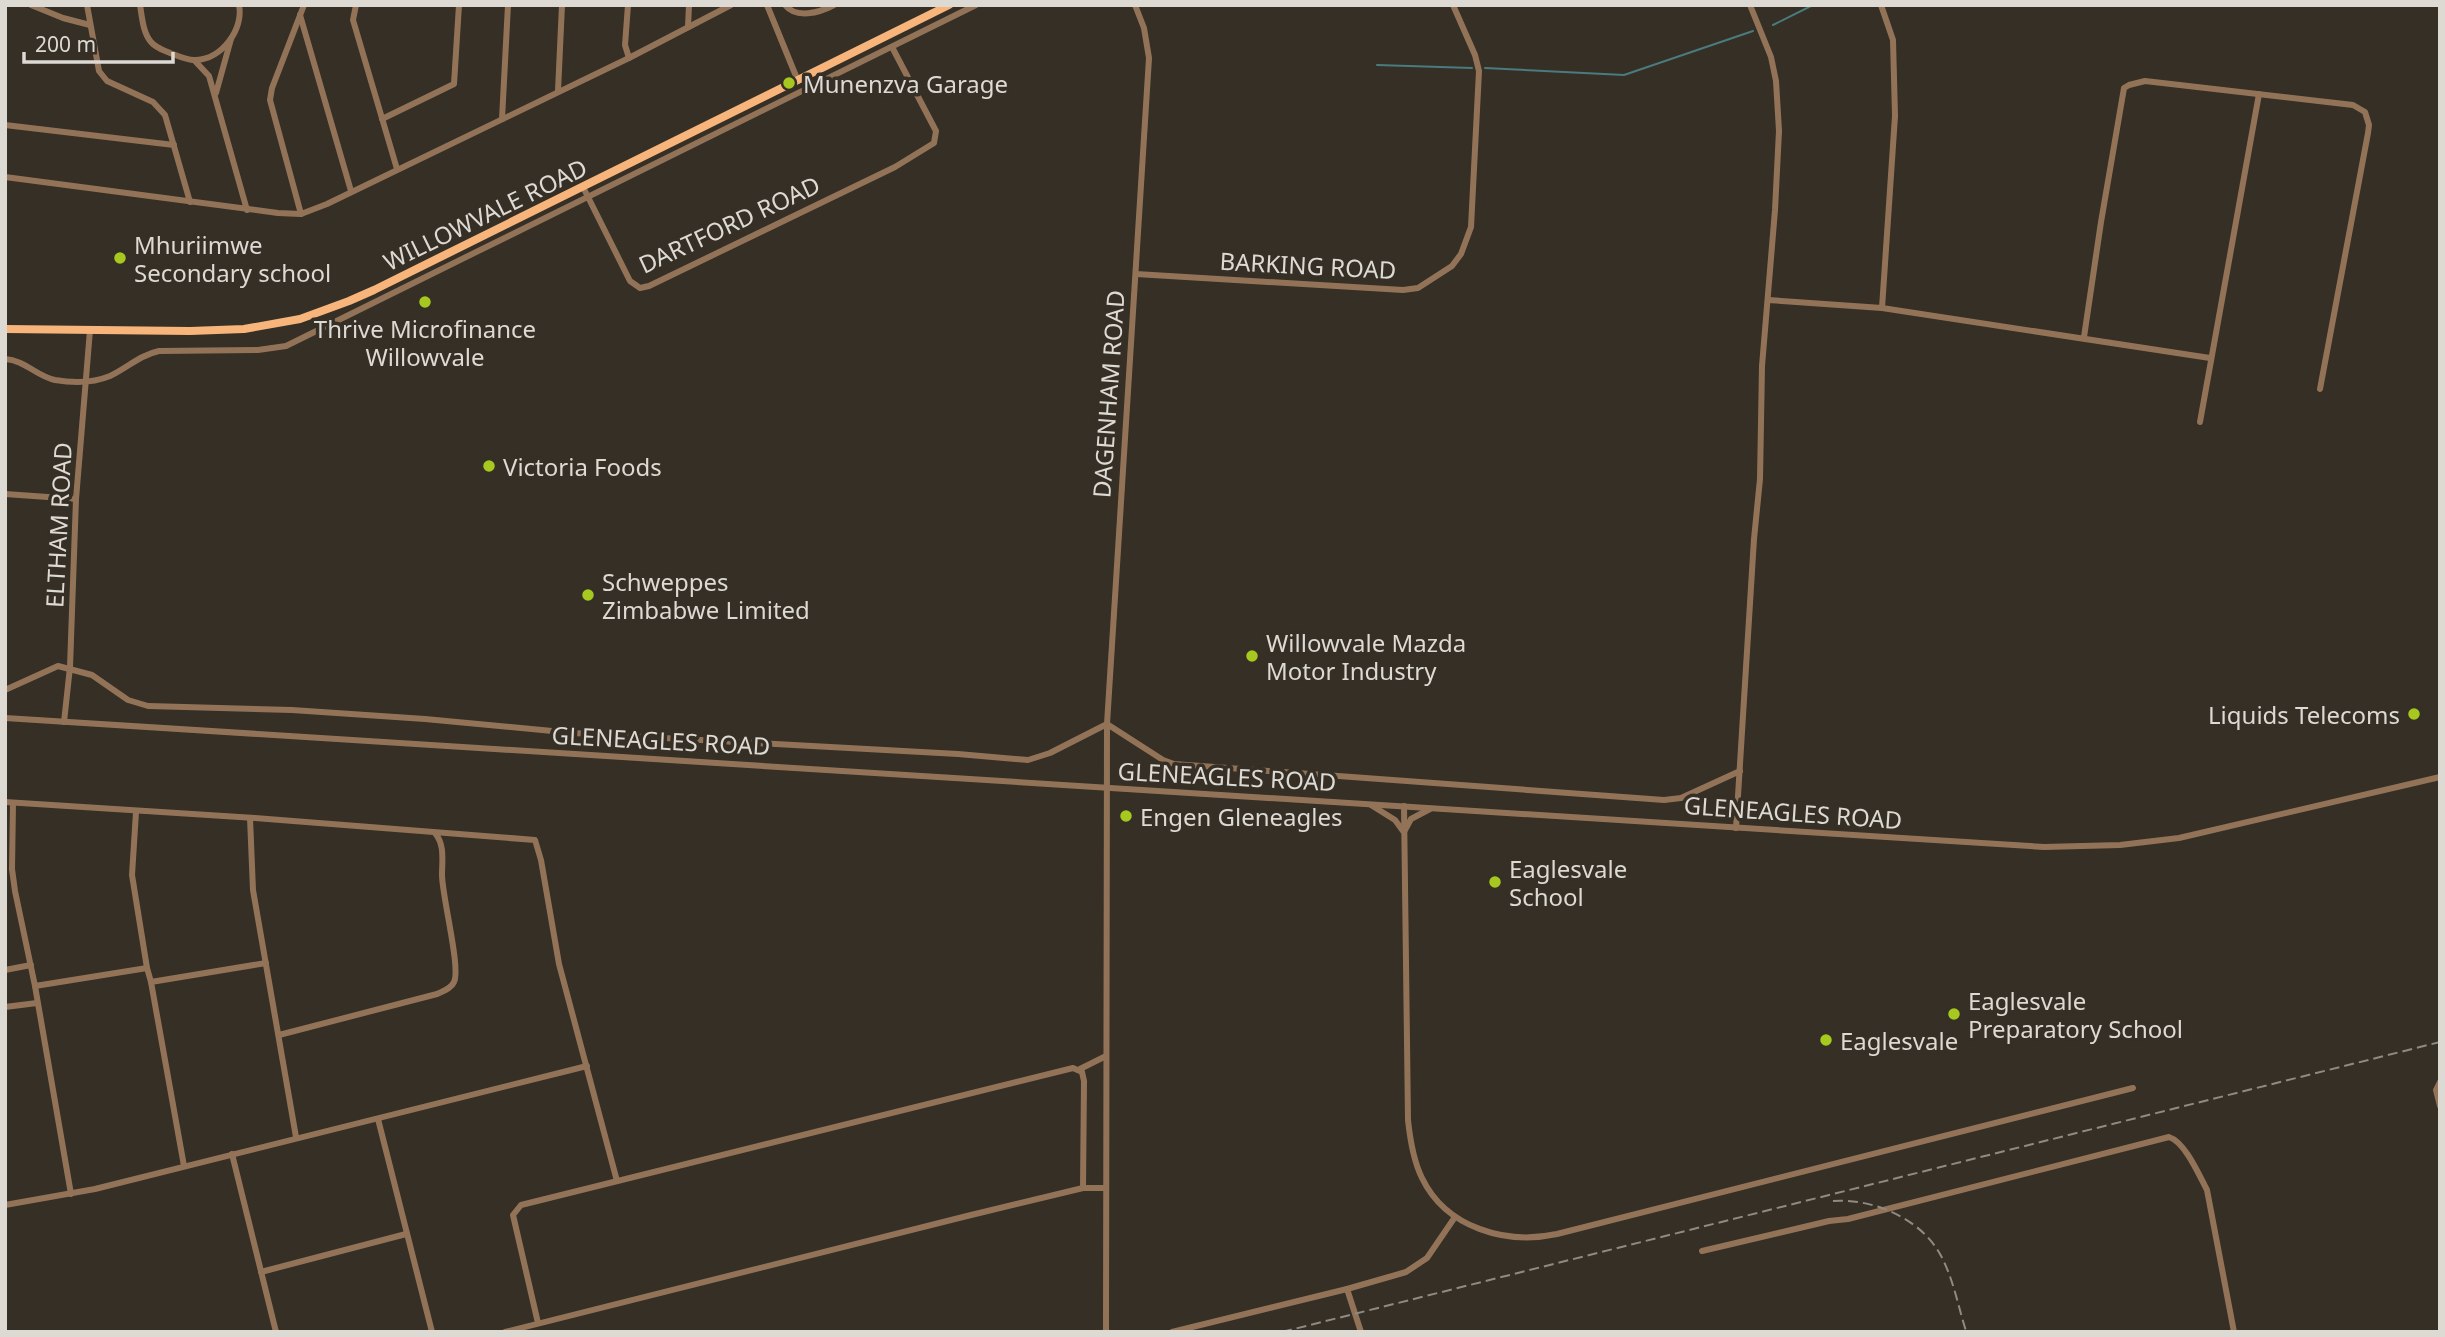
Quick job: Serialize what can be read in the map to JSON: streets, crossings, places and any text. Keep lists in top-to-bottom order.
{
  "streets": {
    "main road": ["WILLOWVALE ROAD"],
    "street": [
      "DARTFORD ROAD",
      "BARKING ROAD",
      "DAGENHAM ROAD",
      "ELTHAM ROAD",
      "GLENEAGLES ROAD"
    ]
  },
  "crossings": [
    ["WILLOWVALE ROAD", "DARTFORD ROAD"],
    ["WILLOWVALE ROAD", "ELTHAM ROAD"],
    ["BARKING ROAD", "DAGENHAM ROAD"],
    ["DAGENHAM ROAD", "GLENEAGLES ROAD"],
    ["ELTHAM ROAD", "GLENEAGLES ROAD"]
  ],
  "places": [
    "Munenzva Garage",
    "Mhuriimwe Secondary school",
    "Thrive Microfinance Willowvale",
    "Victoria Foods",
    "Schweppes Zimbabwe Limited",
    "Willowvale Mazda Motor Industry",
    "Liquids Telecoms",
    "Engen Gleneagles",
    "Eaglesvale School",
    "Eaglesvale Preparatory School",
    "Eaglesvale"
  ],
  "scale_bar": "200 m"
}
